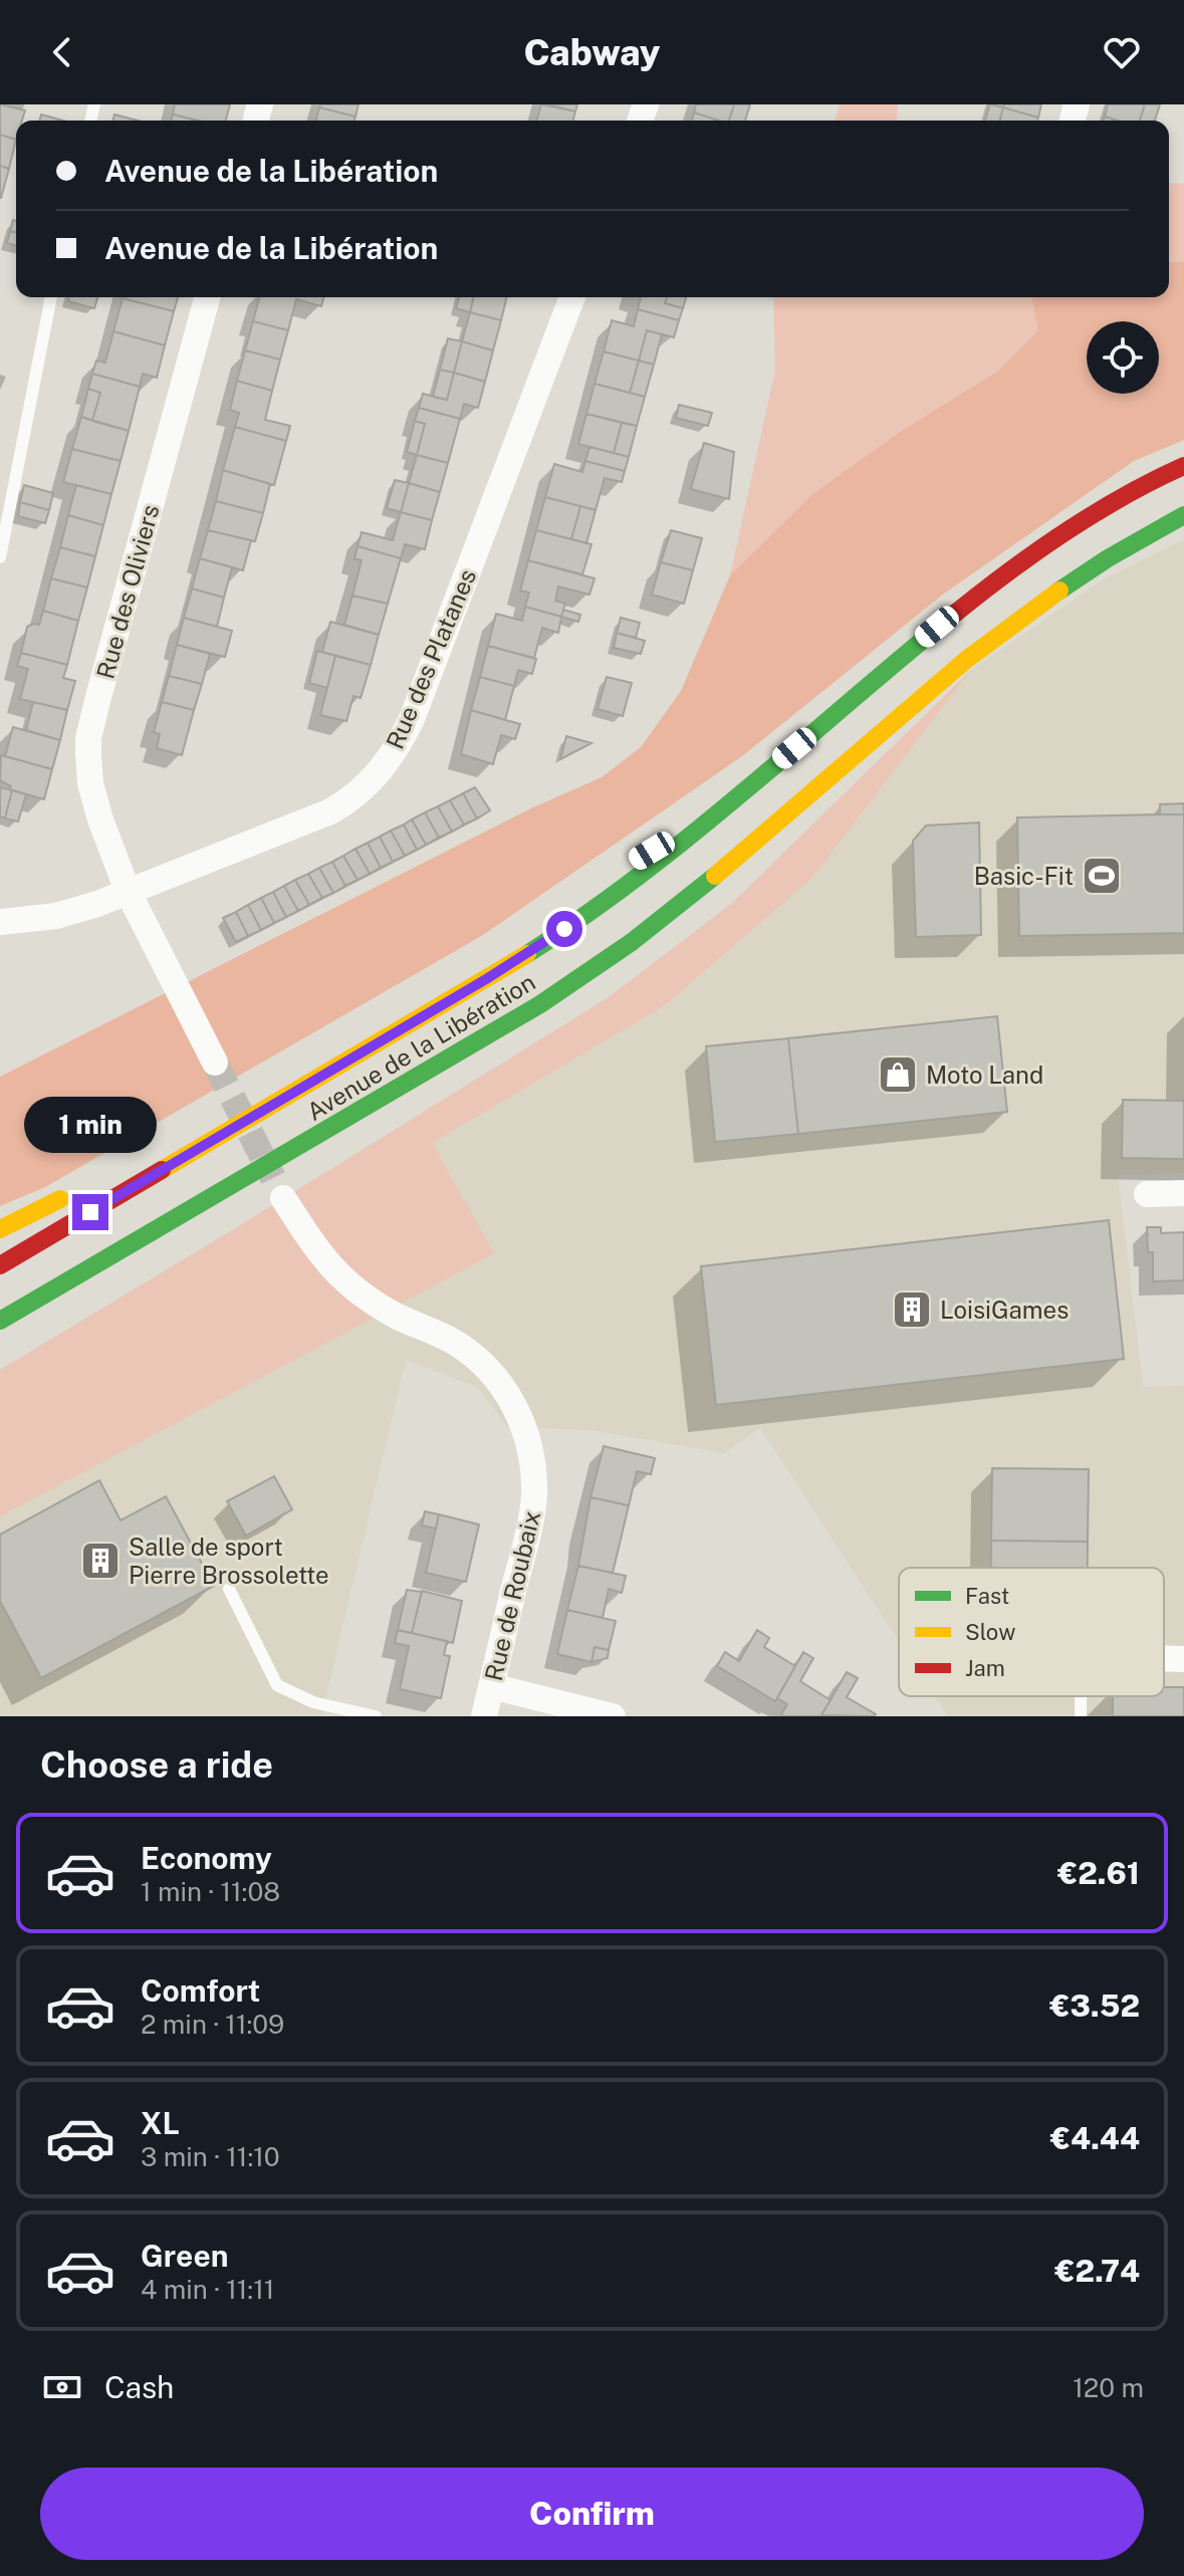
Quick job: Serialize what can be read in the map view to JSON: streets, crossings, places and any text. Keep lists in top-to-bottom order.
{
  "streets": {
    "highway": ["Avenue de la Libération"],
    "street": ["Rue des Oliviers", "Rue des Platanes", "Rue de Roubaix"]
  },
  "crossings": [
    ["Rue des Oliviers", "Rue des Platanes"]
  ],
  "places": {
    "sports": ["Basic-Fit"],
    "shop": ["Moto Land"],
    "building": ["LoisiGames", "Salle de sport Pierre Brossolette"]
  },
  "legend": ["Fast", "Slow", "Jam"],
  "page": {
    "header": "Cabway",
    "banner": ["Avenue de la Libération", "Avenue de la Libération"],
    "bubble": "1 min",
    "heading": "Choose a ride",
    "list": [
      {
        "name": "Economy",
        "note": "1 min · 11:08",
        "value": "€2.61"
      },
      {
        "name": "Comfort",
        "note": "2 min · 11:09",
        "value": "€3.52"
      },
      {
        "name": "XL",
        "note": "3 min · 11:10",
        "value": "€4.44"
      },
      {
        "name": "Green",
        "note": "4 min · 11:11",
        "value": "€2.74"
      }
    ],
    "pay": ["Cash", "120 m"],
    "buttons": "Confirm"
  }
}
